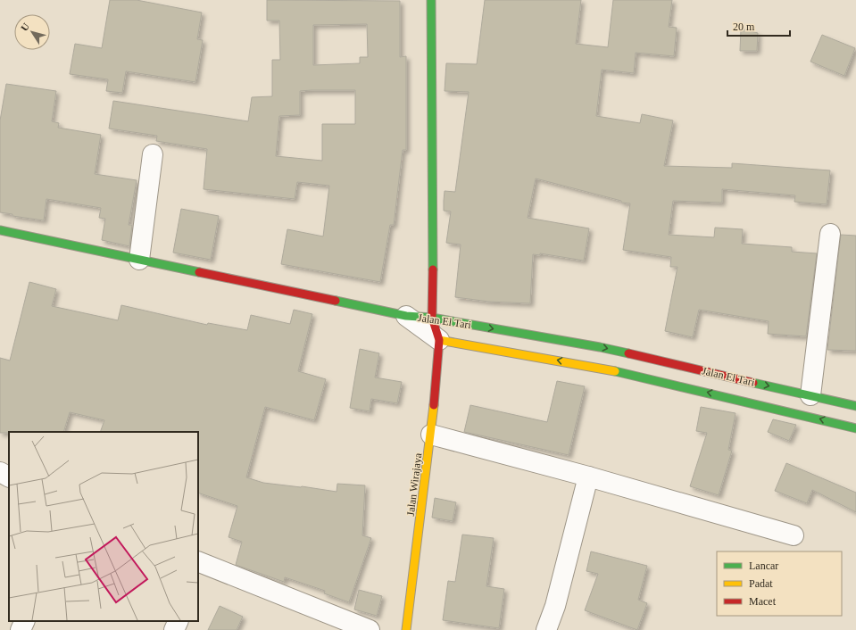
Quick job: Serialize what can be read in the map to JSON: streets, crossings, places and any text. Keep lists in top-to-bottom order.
{
  "streets": {
    "street": ["Jalan El Tari", "Jalan Wirajaya"]
  },
  "crossings": [
    ["Jalan El Tari", "Jalan Wirajaya"]
  ],
  "legend": ["Lancar", "Padat", "Macet"],
  "scale_bar": "20 m",
  "north": "top left"
}
